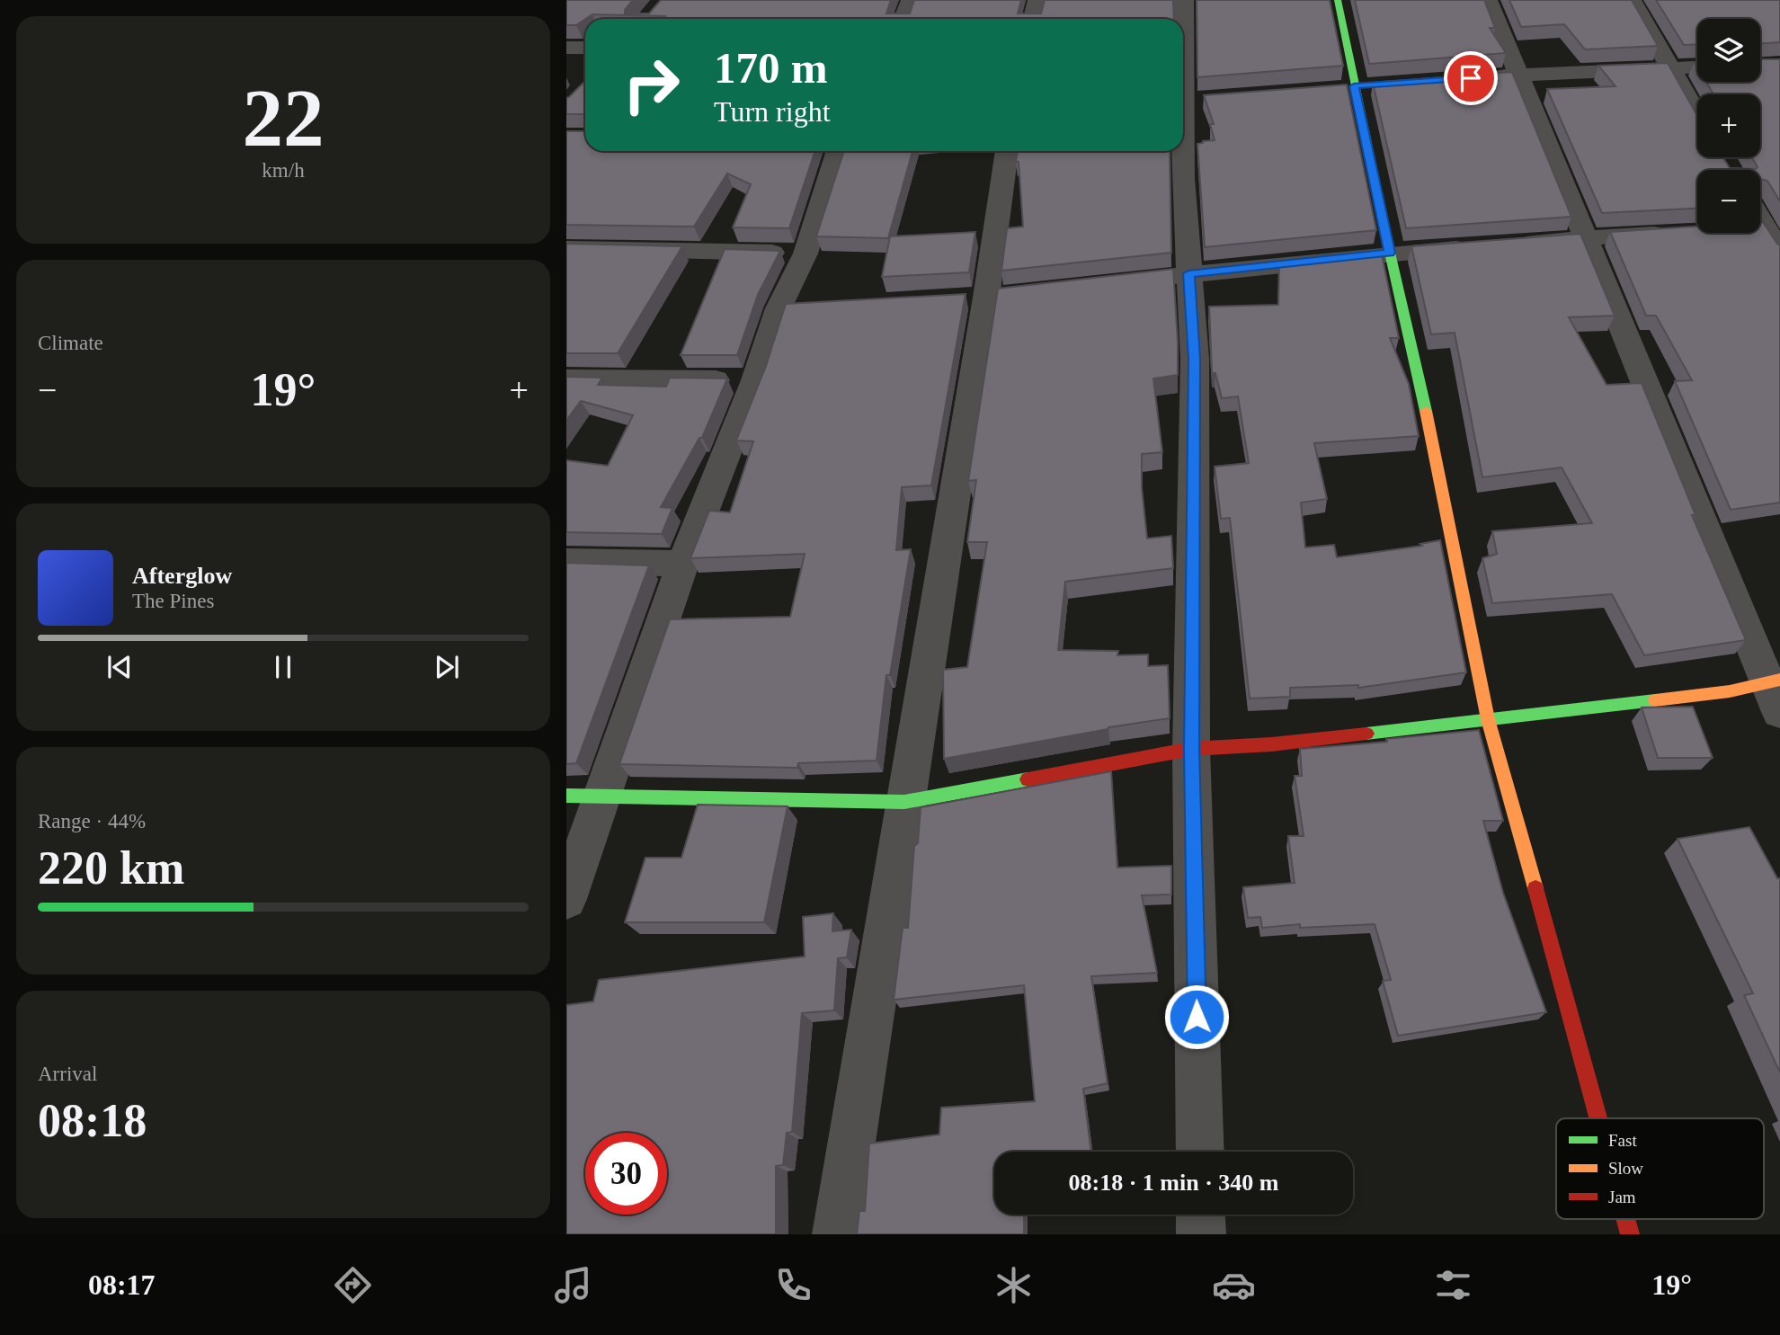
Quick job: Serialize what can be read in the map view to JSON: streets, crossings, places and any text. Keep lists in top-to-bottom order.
{
  "legend": ["Fast", "Slow", "Jam"],
  "page": {
    "tile": [
      ["22", "km/h"],
      "Climate",
      ["Range · 44%", "220 km"],
      ["Arrival", "08:18"]
    ],
    "map_buttons": ["+", "−"],
    "turn": ["170 m", "Turn right"],
    "heat": ["−", "19°", "+"],
    "song": ["Afterglow", "The Pines"],
    "limit": "30",
    "trip": "08:18 · 1 min · 340 m",
    "tabs": ["08:17", "19°"]
  }
}
